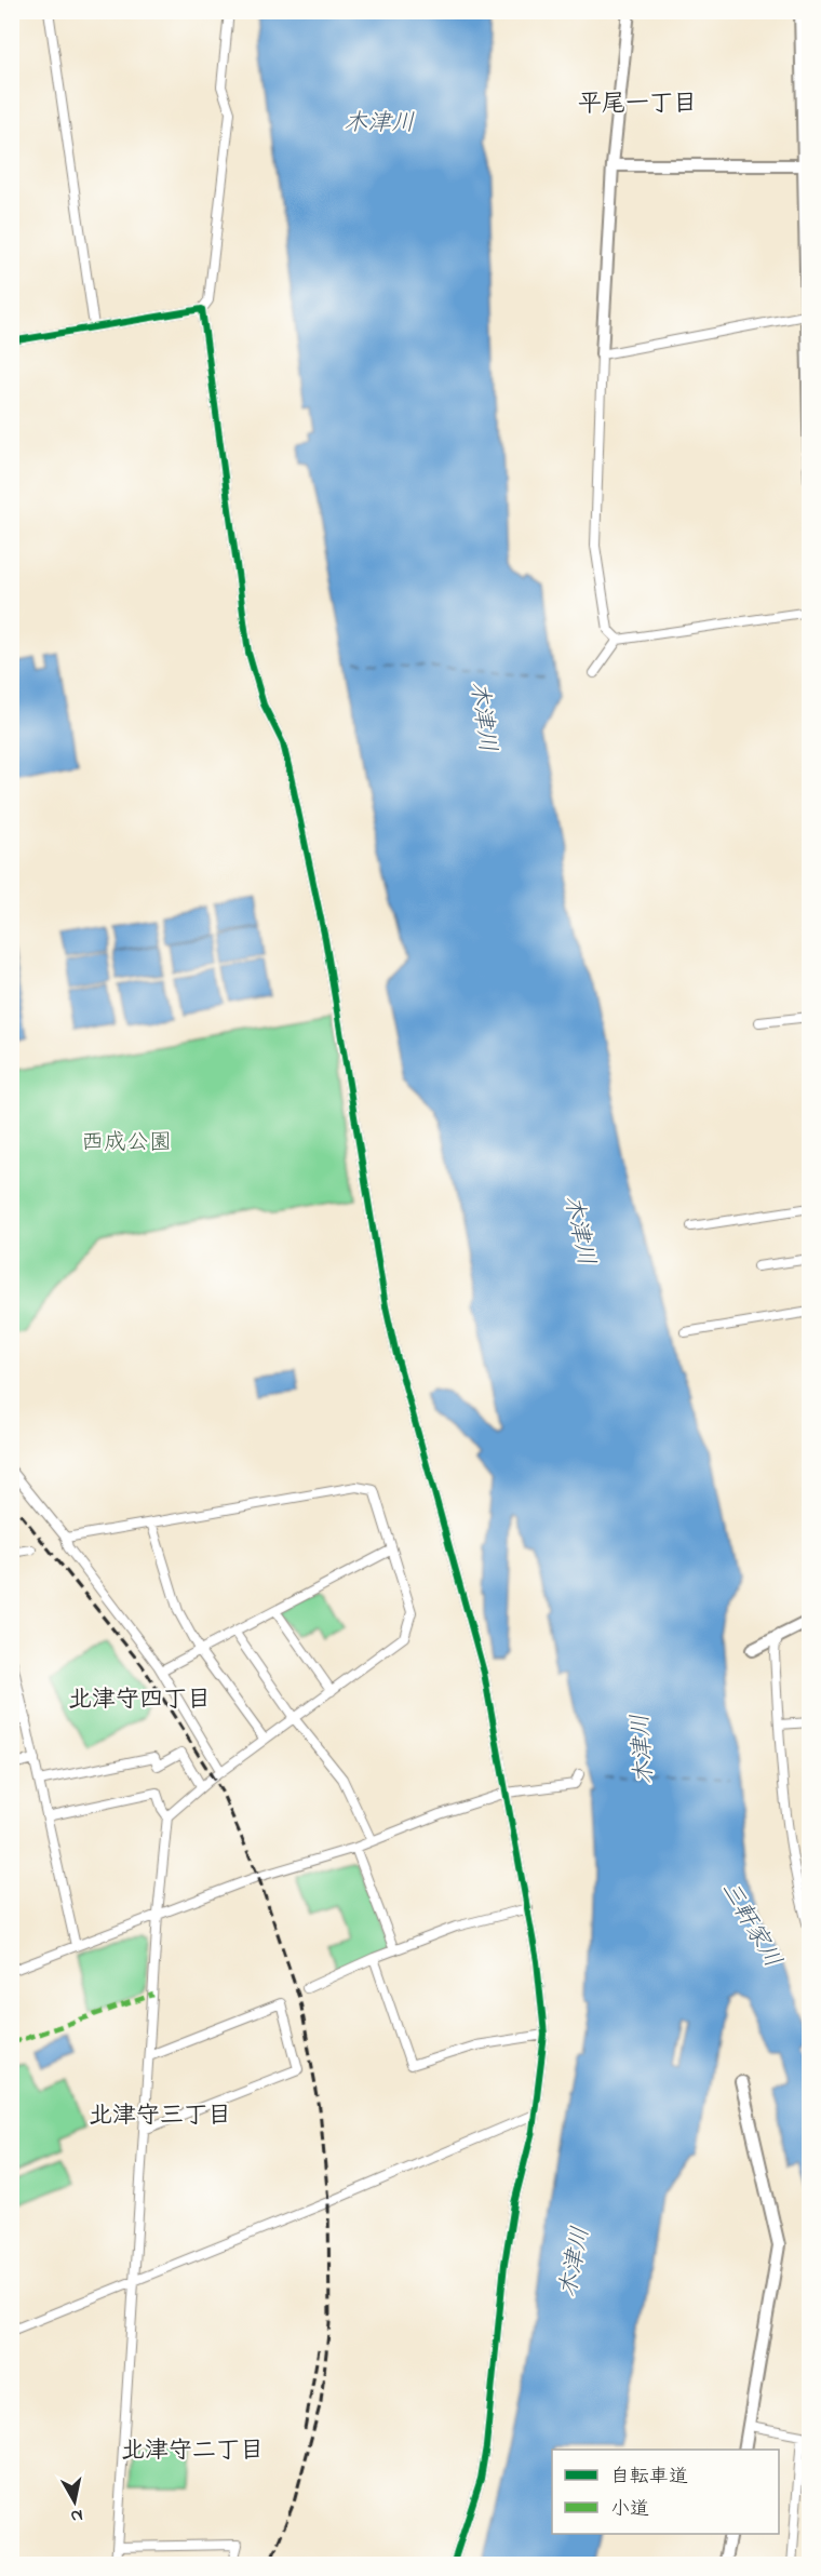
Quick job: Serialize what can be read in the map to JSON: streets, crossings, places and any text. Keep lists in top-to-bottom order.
{
  "districts": [
    "平尾一丁目",
    "北津守四丁目",
    "北津守三丁目",
    "北津守二丁目"
  ],
  "water": ["木津川", "三軒家川"],
  "parks": ["西成公園"],
  "legend": ["自転車道", "小道"],
  "north": "bottom"
}
